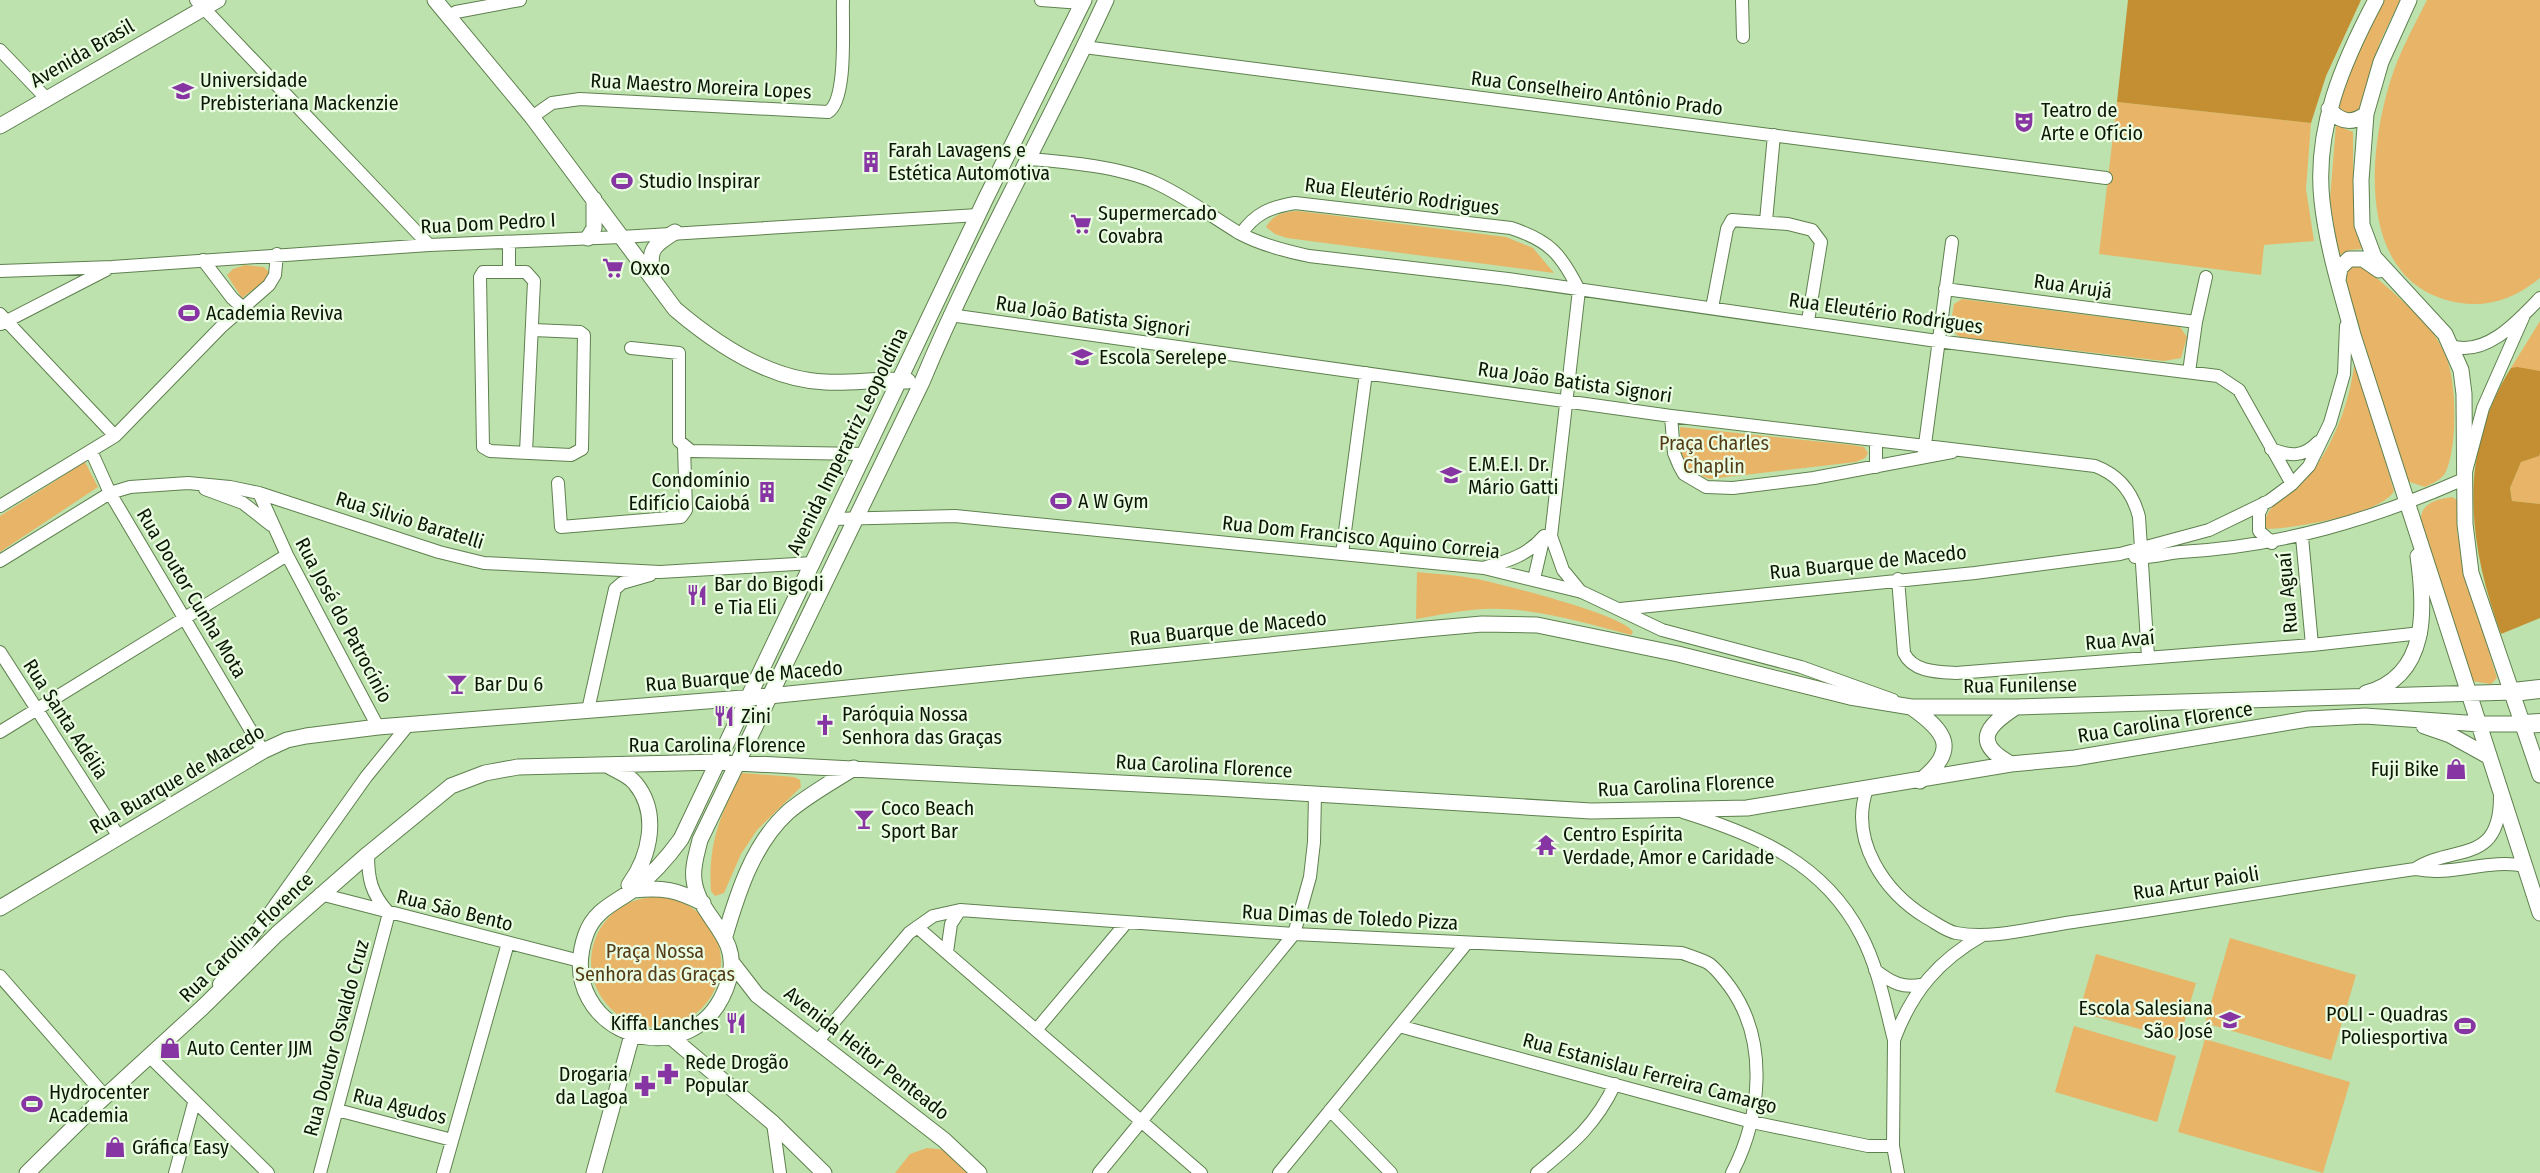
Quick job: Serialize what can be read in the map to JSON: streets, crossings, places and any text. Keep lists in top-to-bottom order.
{
  "streets": {
    "main road": [
      "Avenida Brasil",
      "Avenida Imperatriz Leopoldina",
      "Rua Buarque de Macedo",
      "Rua Funilense",
      "Rua Carolina Florence",
      "Avenida Heitor Penteado"
    ],
    "street": [
      "Rua Maestro Moreira Lopes",
      "Rua Conselheiro Antônio Prado",
      "Rua Eleutério Rodrigues",
      "Rua Dom Pedro I",
      "Rua Arujá",
      "Rua João Batista Signori",
      "Rua Silvio Baratelli",
      "Rua Dom Francisco Aquino Correia",
      "Rua Doutor Cunha Mota",
      "Rua Aguaí",
      "Rua José do Patrocínio",
      "Rua Avaí",
      "Rua Santa Adélia",
      "Rua Artur Paioli",
      "Rua São Bento",
      "Rua Dimas de Toledo Pizza",
      "Rua Doutor Osvaldo Cruz",
      "Rua Estanislau Ferreira Camargo",
      "Rua Agudos"
    ]
  },
  "crossings": [
    ["Rua Conselheiro Antônio Prado", "Avenida Imperatriz Leopoldina"],
    ["Rua Eleutério Rodrigues", "Avenida Imperatriz Leopoldina"],
    ["Rua Eleutério Rodrigues", "Rua Buarque de Macedo"],
    ["Rua Dom Pedro I", "Avenida Imperatriz Leopoldina"],
    ["Rua João Batista Signori", "Avenida Imperatriz Leopoldina"],
    ["Rua João Batista Signori", "Rua Buarque de Macedo"],
    ["Rua João Batista Signori", "Rua Avaí"],
    ["Avenida Imperatriz Leopoldina", "Rua Silvio Baratelli"],
    ["Avenida Imperatriz Leopoldina", "Rua Dom Francisco Aquino Correia"],
    ["Avenida Imperatriz Leopoldina", "Rua Buarque de Macedo"],
    ["Avenida Imperatriz Leopoldina", "Rua Carolina Florence"],
    ["Avenida Imperatriz Leopoldina", "Rua São Bento"],
    ["Avenida Imperatriz Leopoldina", "Avenida Heitor Penteado"],
    ["Rua Silvio Baratelli", "Rua Doutor Cunha Mota"],
    ["Rua Silvio Baratelli", "Rua José do Patrocínio"],
    ["Rua Dom Francisco Aquino Correia", "Rua Buarque de Macedo"],
    ["Rua Dom Francisco Aquino Correia", "Rua Funilense"],
    ["Rua Buarque de Macedo", "Rua Doutor Cunha Mota"],
    ["Rua Buarque de Macedo", "Rua Aguaí"],
    ["Rua Buarque de Macedo", "Rua José do Patrocínio"],
    ["Rua Buarque de Macedo", "Rua Avaí"],
    ["Rua Buarque de Macedo", "Rua Funilense"],
    ["Rua Buarque de Macedo", "Rua Santa Adélia"],
    ["Rua Aguaí", "Rua Avaí"],
    ["Rua Carolina Florence", "Rua São Bento"],
    ["Rua São Bento", "Rua Doutor Osvaldo Cruz"],
    ["Rua São Bento", "Avenida Heitor Penteado"],
    ["Rua Dimas de Toledo Pizza", "Avenida Heitor Penteado"],
    ["Rua Dimas de Toledo Pizza", "Rua Estanislau Ferreira Camargo"],
    ["Rua Doutor Osvaldo Cruz", "Rua Agudos"]
  ],
  "parks": ["Praça Charles Chaplin", "Praça Nossa Senhora das Graças"],
  "places": {
    "school or university": [
      "Universidade Prebisteriana Mackenzie",
      "Escola Serelepe",
      "E.M.E.I. Dr. Mário Gatti",
      "Escola Salesiana São José"
    ],
    "theatre": ["Teatro de Arte e Ofício"],
    "building": ["Farah Lavagens e Estética Automotiva", "Condomínio Edifício Caiobá"],
    "sports": [
      "Studio Inspirar",
      "Academia Reviva",
      "A W Gym",
      "POLI - Quadras Poliesportiva",
      "Hydrocenter Academia"
    ],
    "supermarket": ["Supermercado Covabra", "Oxxo"],
    "restaurant": ["Bar do Bigodi e Tia Eli", "Zini", "Kiffa Lanches"],
    "bar": ["Bar Du 6", "Coco Beach Sport Bar"],
    "church": ["Paróquia Nossa Senhora das Graças"],
    "shop": ["Fuji Bike", "Auto Center JJM", "Gráfica Easy"],
    "temple": ["Centro Espírita Verdade, Amor e Caridade"],
    "pharmacy": ["Rede Drogão Popular", "Drogaria da Lagoa"]
  }
}
